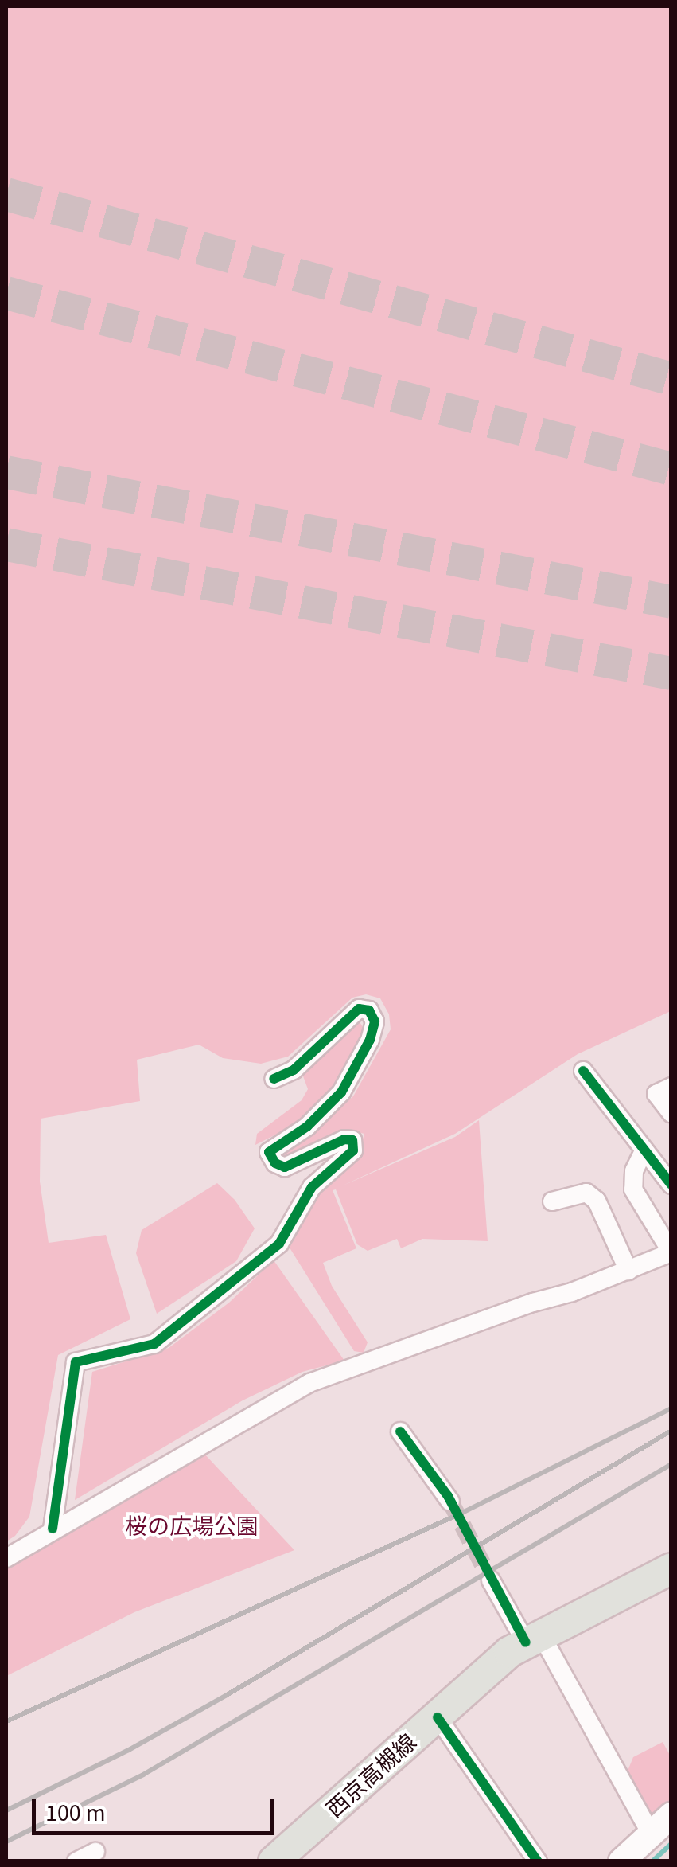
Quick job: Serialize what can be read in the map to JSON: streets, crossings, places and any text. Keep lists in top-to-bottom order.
{
  "streets": {
    "main road": ["西京高槻線"]
  },
  "parks": ["桜の広場公園"],
  "scale_bar": "100 m"
}
